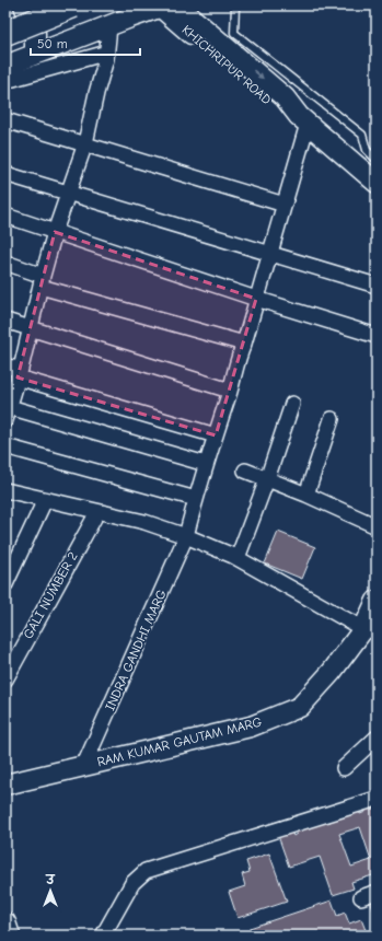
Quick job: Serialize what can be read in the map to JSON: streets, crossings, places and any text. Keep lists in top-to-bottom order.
{
  "streets": {
    "street": [
      "KHICHRIPUR ROAD",
      "GALI NUMBER 2",
      "INDRA GANDHI MARG",
      "RAM KUMAR GAUTAM MARG"
    ]
  },
  "crossings": [
    ["KHICHRIPUR ROAD", "INDRA GANDHI MARG"],
    ["INDRA GANDHI MARG", "RAM KUMAR GAUTAM MARG"]
  ],
  "scale_bar": "50 m",
  "north": "top"
}
